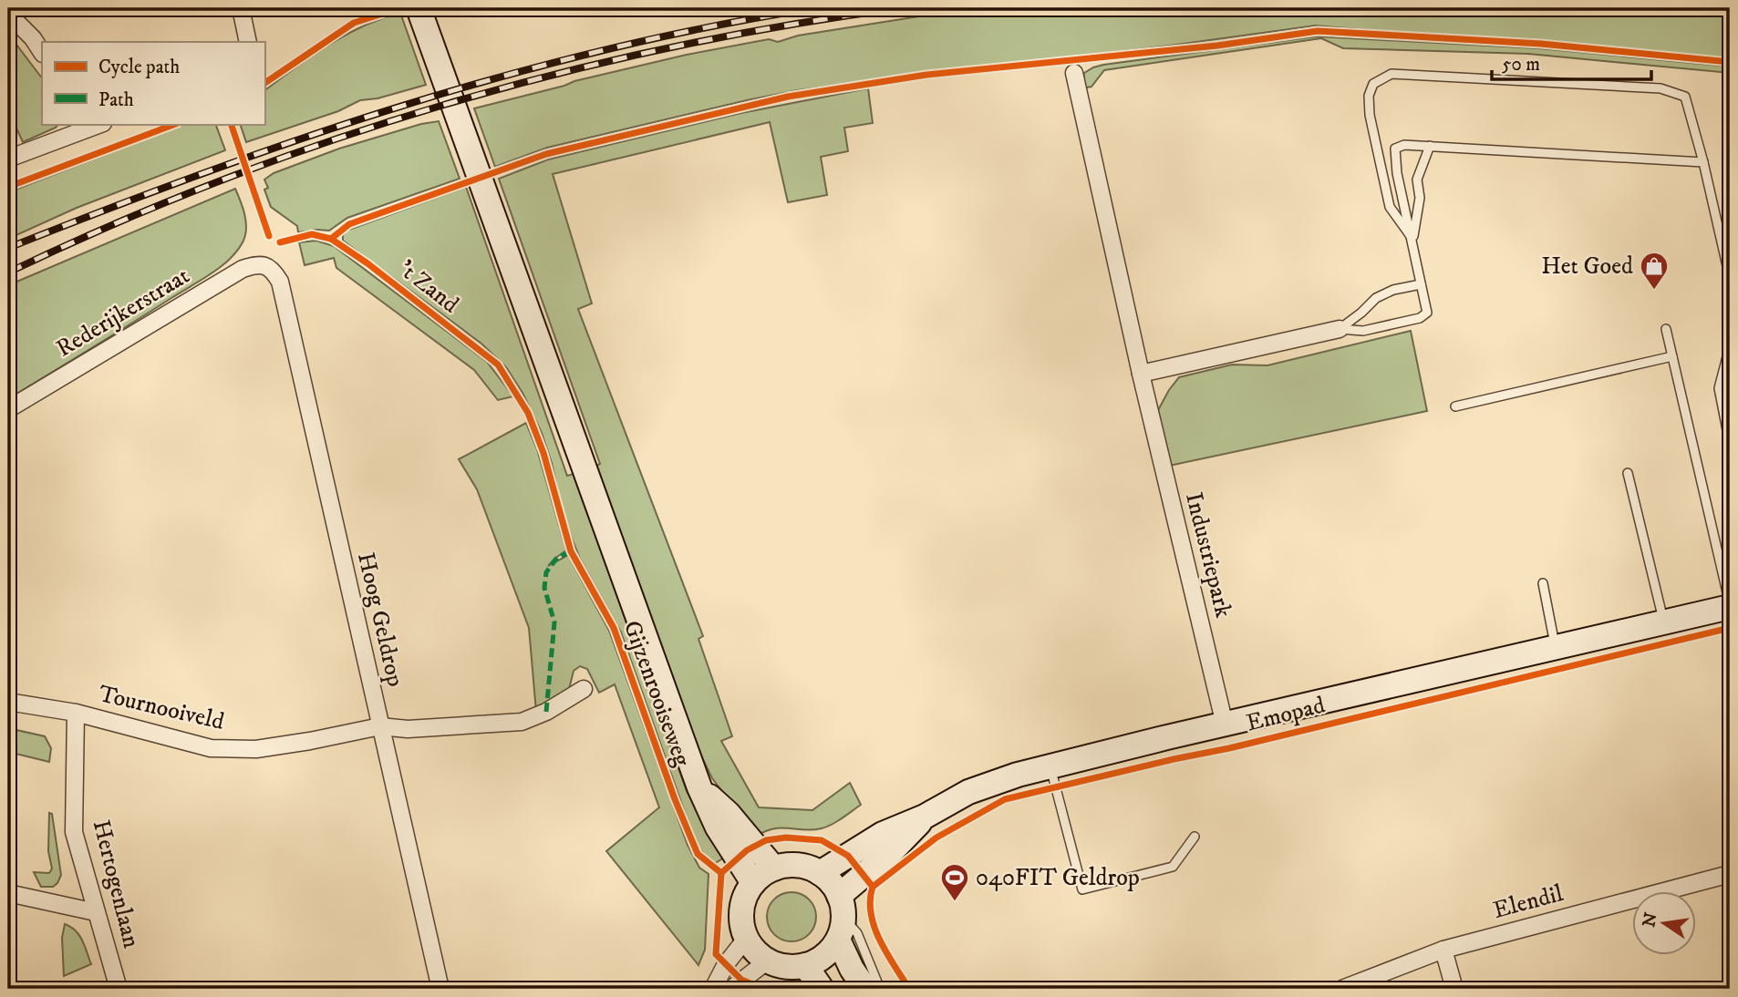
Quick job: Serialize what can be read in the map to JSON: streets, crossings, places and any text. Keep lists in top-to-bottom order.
{
  "streets": {
    "main road": ["Gijzenrooiseweg", "Emopad"],
    "street": [
      "Rederijkerstraat",
      "Industriepark",
      "Hoog Geldrop",
      "Tournooiveld",
      "Hertogenlaan",
      "Elendil"
    ],
    "cycle path": ["'t Zand"]
  },
  "crossings": [
    ["Rederijkerstraat", "Hoog Geldrop"],
    ["Industriepark", "Emopad"],
    ["Hoog Geldrop", "Tournooiveld"],
    ["Gijzenrooiseweg", "Emopad"],
    ["Tournooiveld", "Hertogenlaan"]
  ],
  "places": {
    "shop": ["Het Goed"],
    "sports": ["040FIT Geldrop"]
  },
  "legend": ["Cycle path", "Path"],
  "scale_bar": "50 m",
  "north": "left"
}
